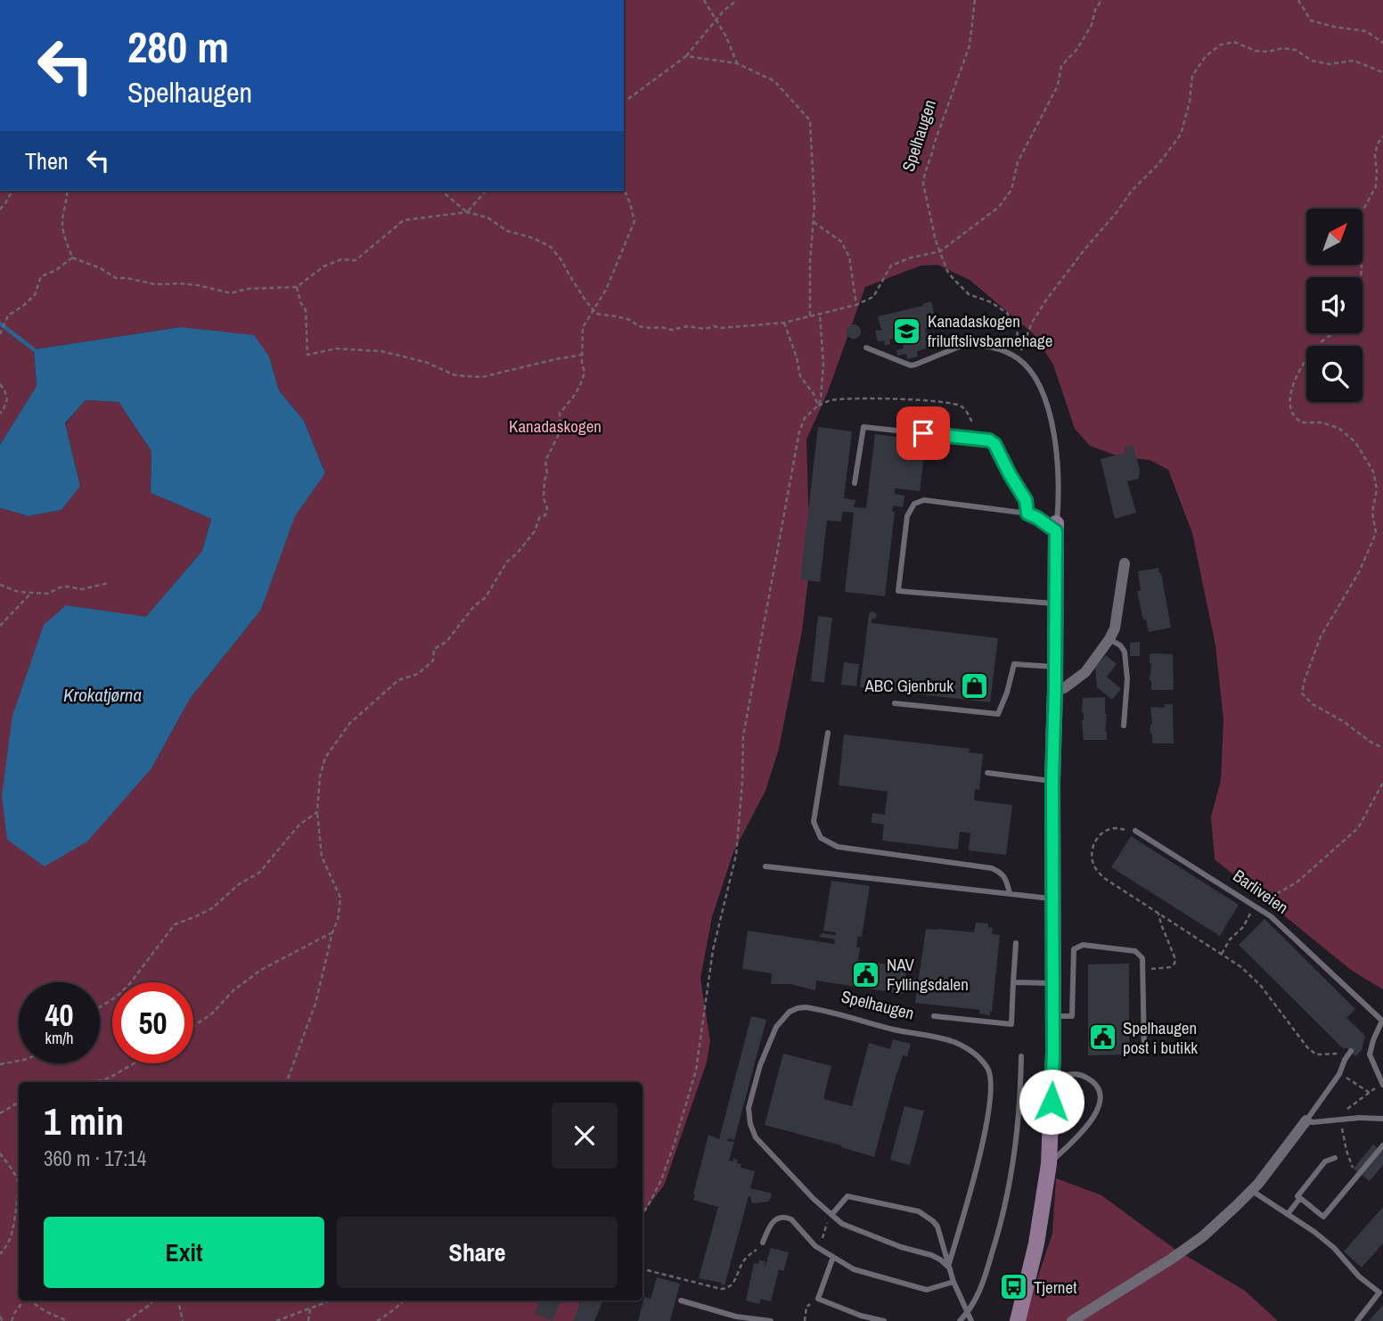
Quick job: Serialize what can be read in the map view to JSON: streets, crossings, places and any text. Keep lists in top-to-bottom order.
{
  "streets": {
    "lane": ["Spelhaugen", "Barliveien"]
  },
  "water": ["Krokatjørna"],
  "parks": ["Kanadaskogen"],
  "places": {
    "school or university": ["Kanadaskogen friluftslivsbarnehage"],
    "shop": ["ABC Gjenbruk"],
    "public building": ["NAV Fyllingsdalen", "Spelhaugen post i butikk"],
    "bus stop": ["Tjernet"]
  },
  "north": "top right",
  "page": {
    "turn": ["280 m", "Spelhaugen"],
    "then": "Then",
    "speed": "40 km/h",
    "limit": "50",
    "heading": ["1 min", "360 m · 17:14"],
    "buttons": ["Exit", "Share"]
  }
}
